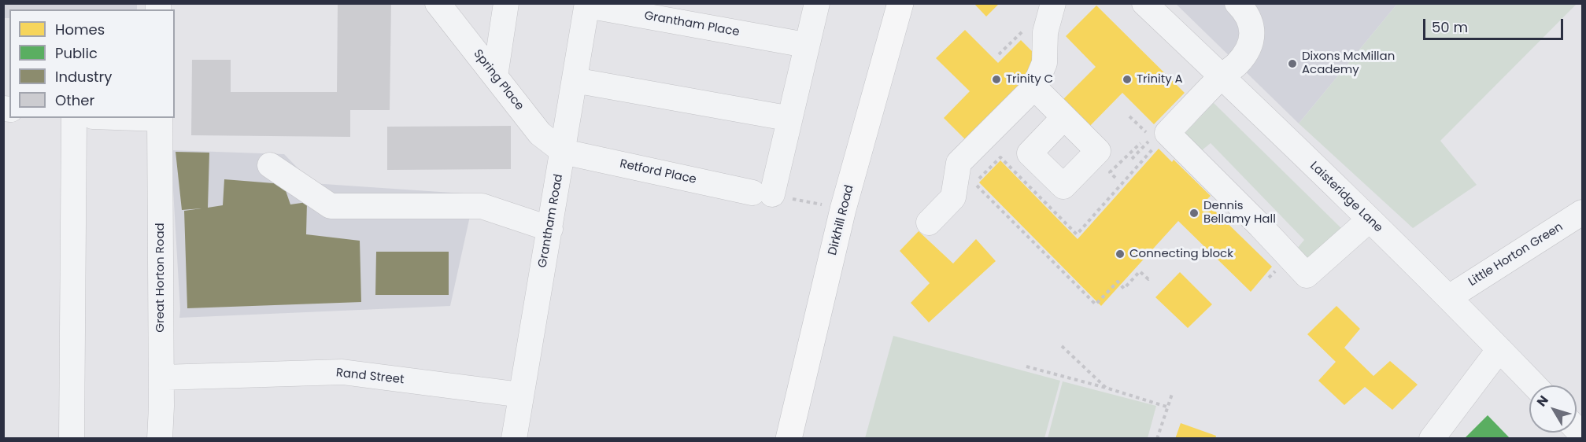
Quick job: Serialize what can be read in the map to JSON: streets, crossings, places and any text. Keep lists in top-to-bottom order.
{
  "streets": {
    "main road": ["Dirkhill Road"],
    "street": [
      "Grantham Place",
      "Spring Place",
      "Retford Place",
      "Laisteridge Lane",
      "Grantham Road",
      "Little Horton Green",
      "Great Horton Road",
      "Rand Street"
    ]
  },
  "crossings": [
    ["Grantham Place", "Grantham Road"],
    ["Spring Place", "Retford Place"],
    ["Spring Place", "Grantham Road"],
    ["Retford Place", "Grantham Road"],
    ["Laisteridge Lane", "Little Horton Green"],
    ["Grantham Road", "Rand Street"],
    ["Great Horton Road", "Rand Street"]
  ],
  "places": [
    "Dixons McMillan Academy",
    "Trinity C",
    "Trinity A",
    "Dennis Bellamy Hall",
    "Connecting block"
  ],
  "legend": [
    "Homes",
    "Public",
    "Industry",
    "Other"
  ],
  "scale_bar": "50 m",
  "north": "top left"
}
